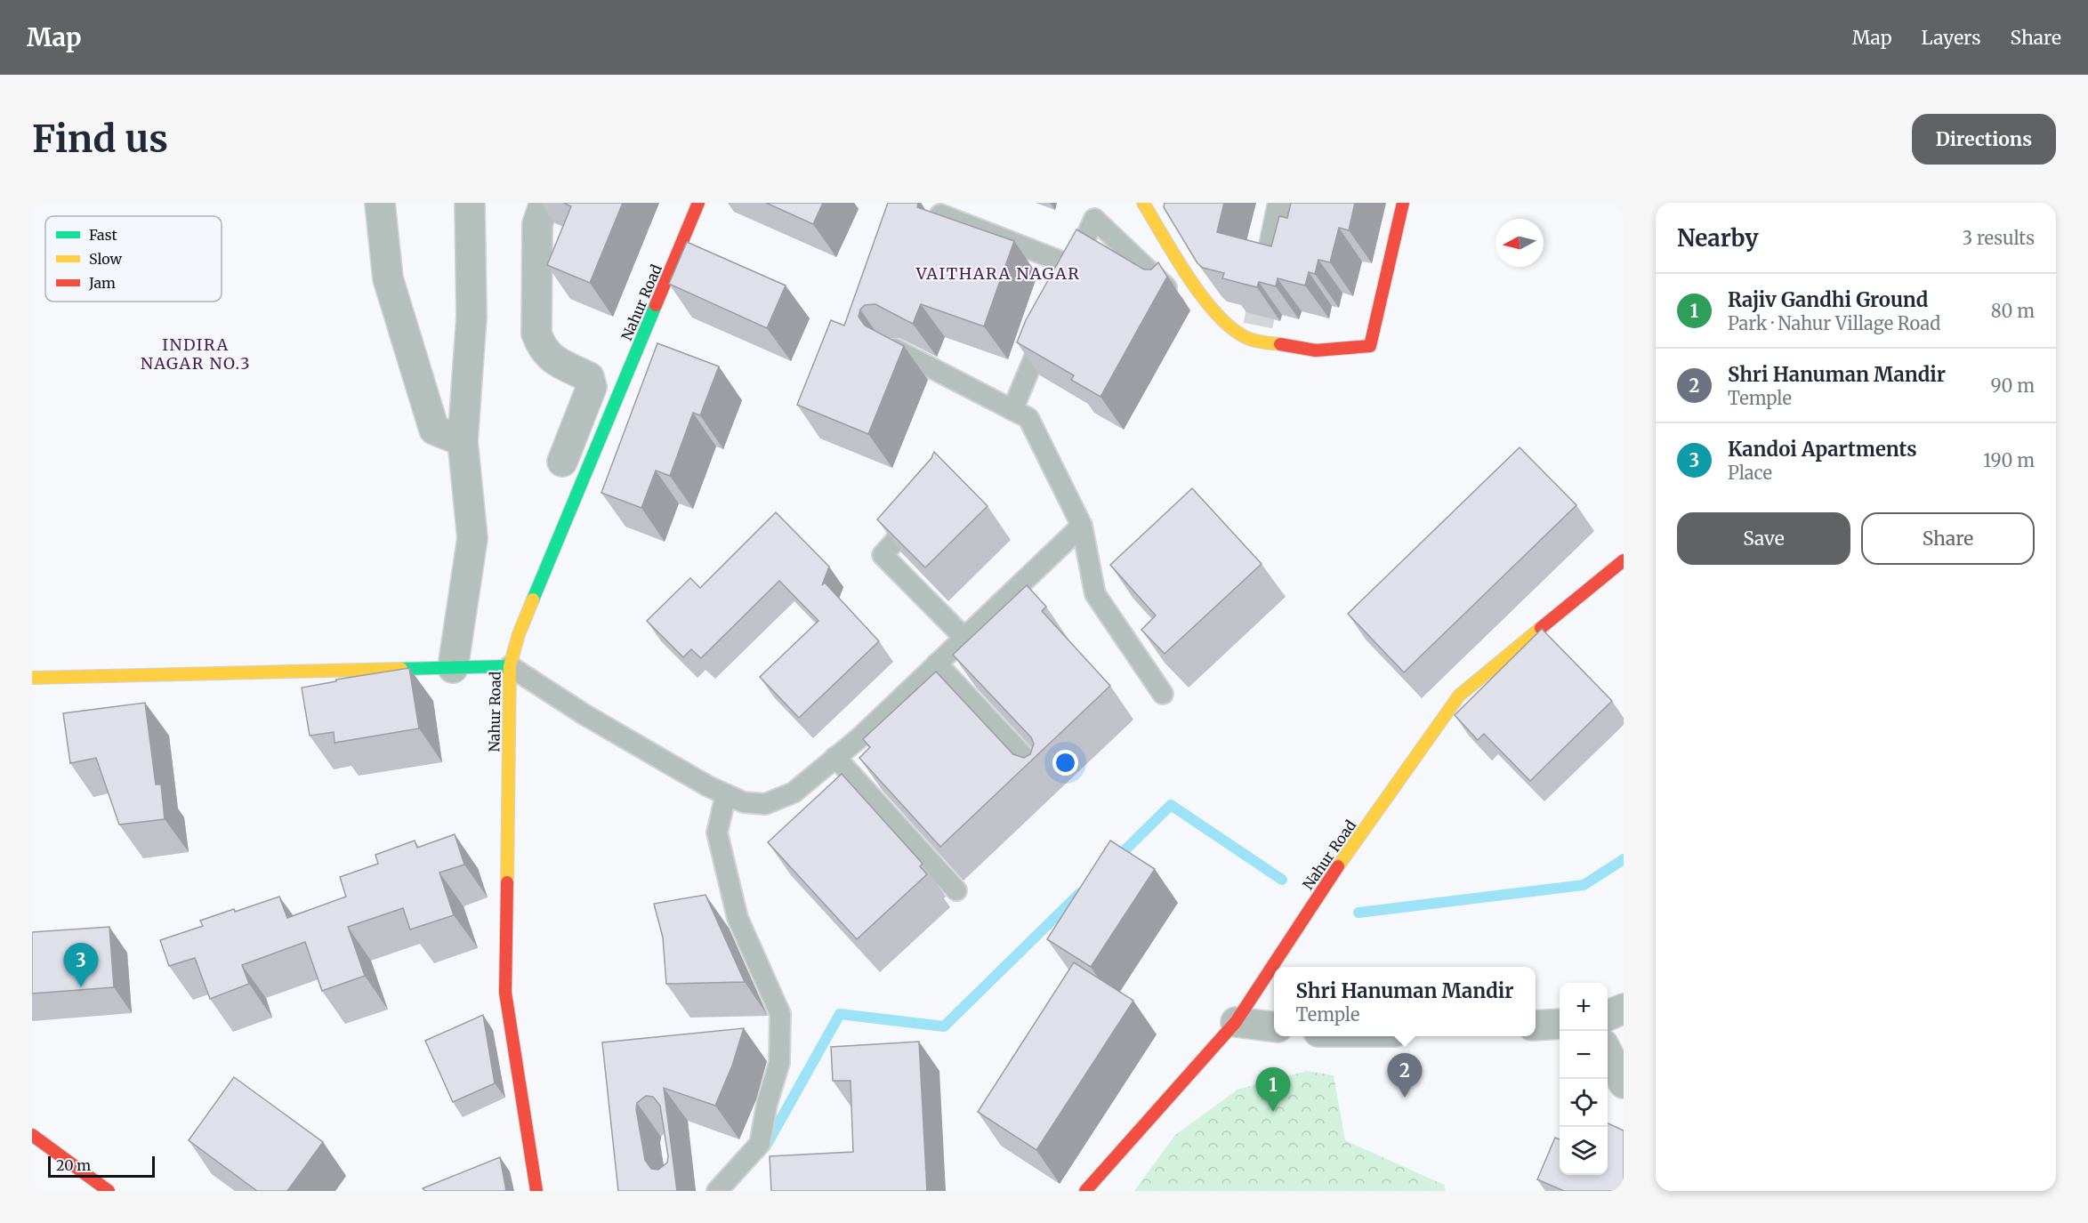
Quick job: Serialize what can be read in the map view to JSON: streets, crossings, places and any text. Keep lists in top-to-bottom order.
{
  "streets": {
    "street": ["Nahur Road"]
  },
  "districts": ["VAITHARA NAGAR", "INDIRA NAGAR NO.3"],
  "legend": ["Fast", "Slow", "Jam"],
  "scale_bar": "20 m",
  "north": "left",
  "page": {
    "header": "Map",
    "nav": ["Map", "Layers", "Share"],
    "buttons": [
      "Directions",
      ["Save", "Share"]
    ],
    "title": "Find us",
    "heading": ["Nearby", "3 results"],
    "list": [
      {
        "mark": "1",
        "name": "Rajiv Gandhi Ground",
        "note": "Park · Nahur Village Road",
        "value": "80 m"
      },
      {
        "mark": "2",
        "name": "Shri Hanuman Mandir",
        "note": "Temple",
        "value": "90 m"
      },
      {
        "mark": "3",
        "name": "Kandoi Apartments",
        "note": "Place",
        "value": "190 m"
      }
    ],
    "pins": ["3", "2", "1"],
    "popup": ["Shri Hanuman Mandir", "Temple"],
    "map_buttons": ["+", "−"],
    "scale": "20 m"
  }
}
